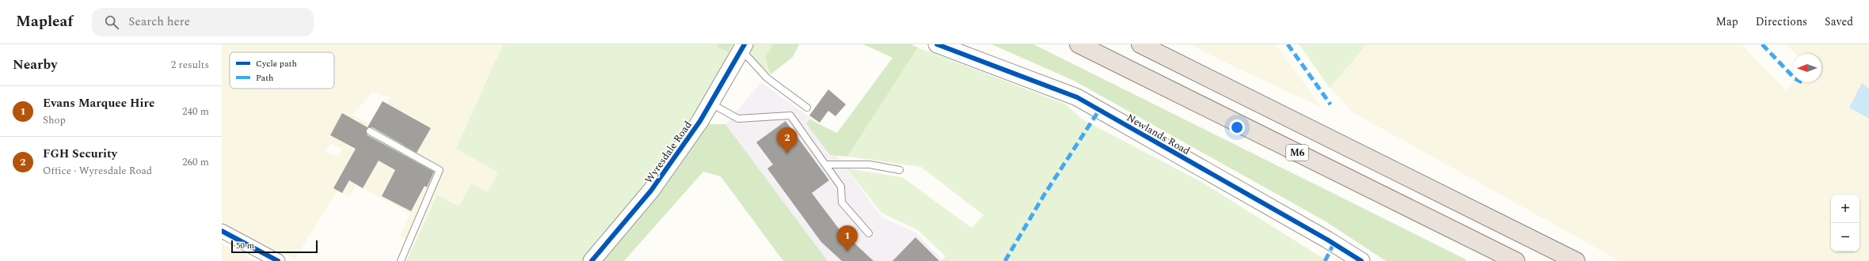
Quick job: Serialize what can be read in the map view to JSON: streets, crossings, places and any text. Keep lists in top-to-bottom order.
{
  "streets": {
    "highway": ["M6"],
    "street": ["Newlands Road", "Wyresdale Road"]
  },
  "legend": ["Cycle path", "Path"],
  "scale_bar": "50 m",
  "north": "left",
  "page": {
    "header": "Mapleaf",
    "search": "Search here",
    "nav": ["Map", "Directions", "Saved"],
    "heading": ["Nearby", "2 results"],
    "list": [
      {
        "mark": "1",
        "name": "Evans Marquee Hire",
        "note": "Shop",
        "value": "240 m"
      },
      {
        "mark": "2",
        "name": "FGH Security",
        "note": "Office · Wyresdale Road",
        "value": "260 m"
      }
    ],
    "pins": ["2", "1"],
    "map_buttons": ["+", "−"],
    "scale": "50 m"
  }
}
